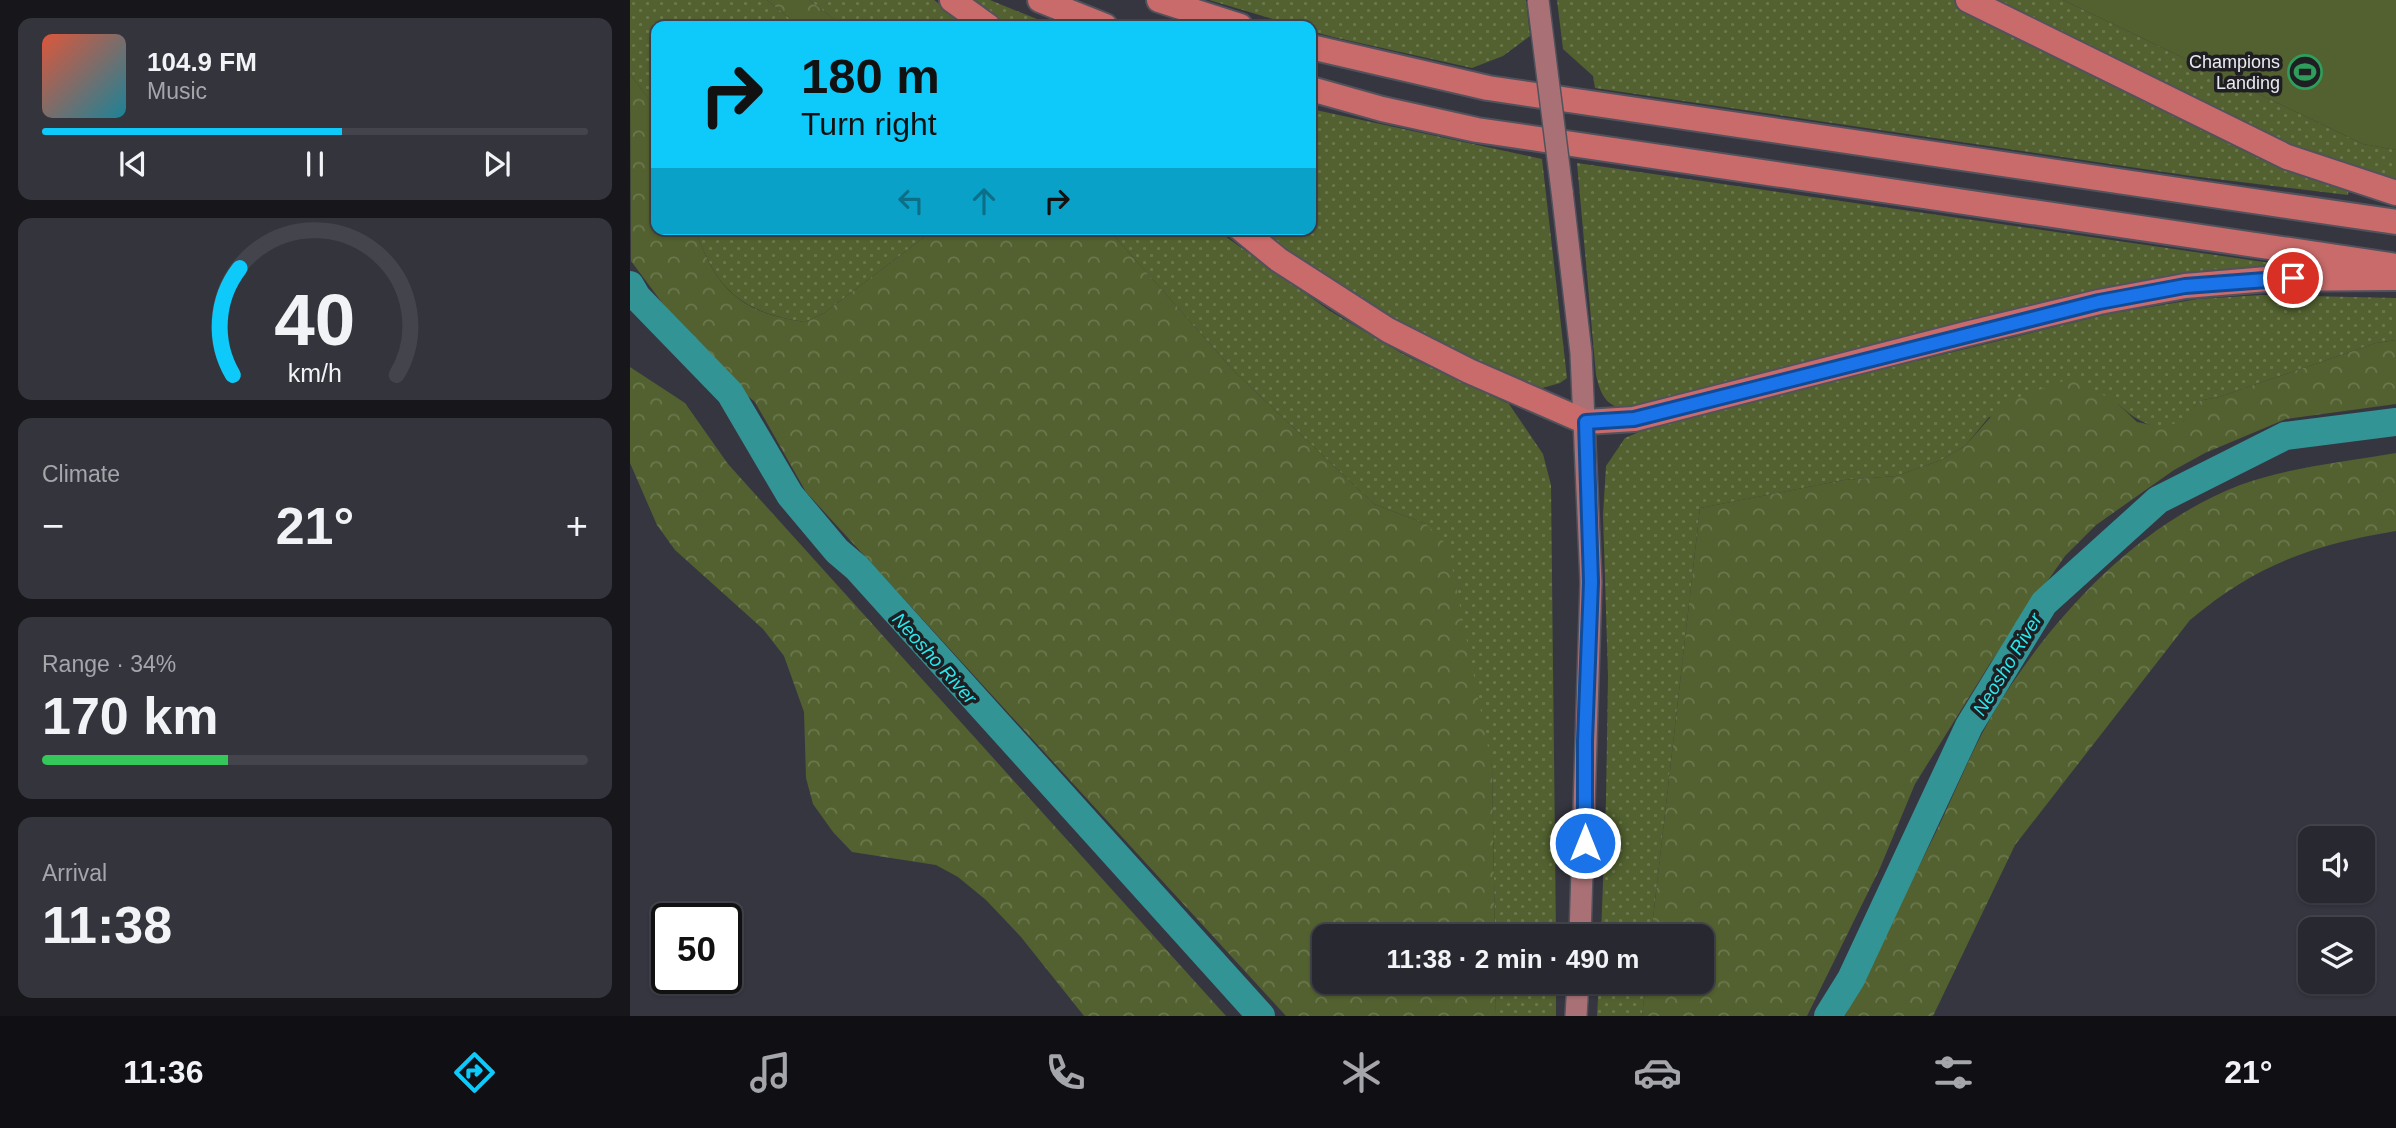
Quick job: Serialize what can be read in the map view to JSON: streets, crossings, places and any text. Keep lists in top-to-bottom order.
{
  "water": ["Neosho River"],
  "places": {
    "sports": ["Champions Landing"]
  },
  "page": {
    "turn": ["180 m", "Turn right"],
    "song": ["104.9 FM", "Music"],
    "tile": [
      "Climate",
      ["Range · 34%", "170 km"],
      ["Arrival", "11:38"]
    ],
    "heat": ["−", "21°", "+"],
    "limit": "50",
    "trip": "11:38 · 2 min · 490 m",
    "tabs": ["11:36", "21°"],
    "gauge": ["40", "km/h"]
  }
}
